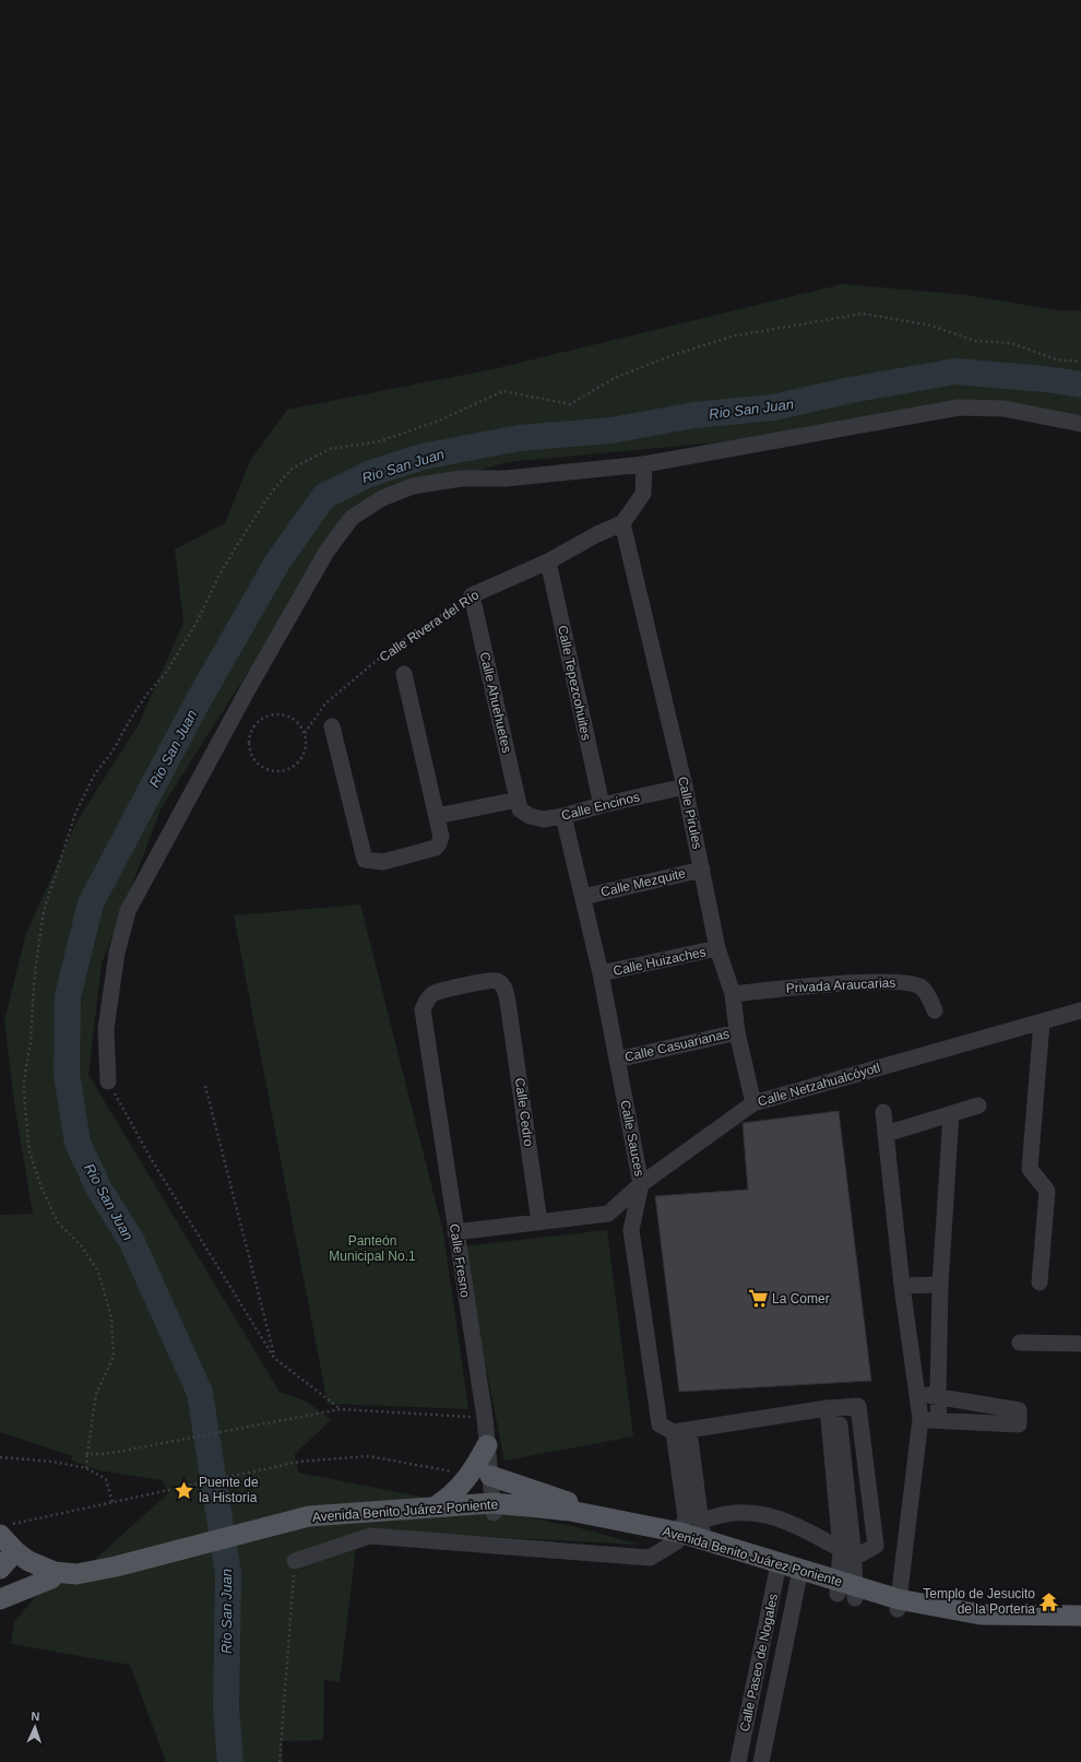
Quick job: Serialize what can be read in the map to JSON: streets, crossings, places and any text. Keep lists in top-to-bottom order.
{
  "streets": {
    "main road": ["Avenida Benito Juárez Poniente"],
    "street": [
      "Calle Rivera del Río",
      "Calle Tepezcohuites",
      "Calle Ahuehuetes",
      "Calle Encinos",
      "Calle Pirules",
      "Calle Mezquite",
      "Calle Huizaches",
      "Privada Araucarias",
      "Calle Casuarianas",
      "Calle Netzahualcóyotl",
      "Calle Cedro",
      "Calle Sauces",
      "Calle Fresno",
      "Calle Paseo de Nogales"
    ]
  },
  "crossings": [
    ["Calle Rivera del Río", "Calle Tepezcohuites"],
    ["Calle Rivera del Río", "Calle Ahuehuetes"],
    ["Calle Rivera del Río", "Calle Pirules"],
    ["Calle Tepezcohuites", "Calle Encinos"],
    ["Calle Ahuehuetes", "Calle Encinos"],
    ["Calle Encinos", "Calle Pirules"],
    ["Calle Encinos", "Calle Sauces"],
    ["Calle Pirules", "Calle Mezquite"],
    ["Calle Pirules", "Calle Huizaches"],
    ["Calle Pirules", "Privada Araucarias"],
    ["Calle Pirules", "Calle Casuarianas"],
    ["Calle Pirules", "Calle Netzahualcóyotl"],
    ["Calle Mezquite", "Calle Sauces"],
    ["Calle Huizaches", "Calle Sauces"],
    ["Calle Casuarianas", "Calle Sauces"],
    ["Calle Netzahualcóyotl", "Calle Cedro"],
    ["Calle Netzahualcóyotl", "Calle Sauces"],
    ["Calle Netzahualcóyotl", "Calle Fresno"],
    ["Calle Cedro", "Calle Fresno"],
    ["Avenida Benito Juárez Poniente", "Calle Paseo de Nogales"]
  ],
  "water": ["Rio San Juan"],
  "parks": ["Panteón Municipal No.1"],
  "places": {
    "supermarket": ["La Comer"],
    "place": ["Puente de la Historia"],
    "temple": ["Templo de Jesucito de la Porteria"]
  },
  "north": "top"
}
